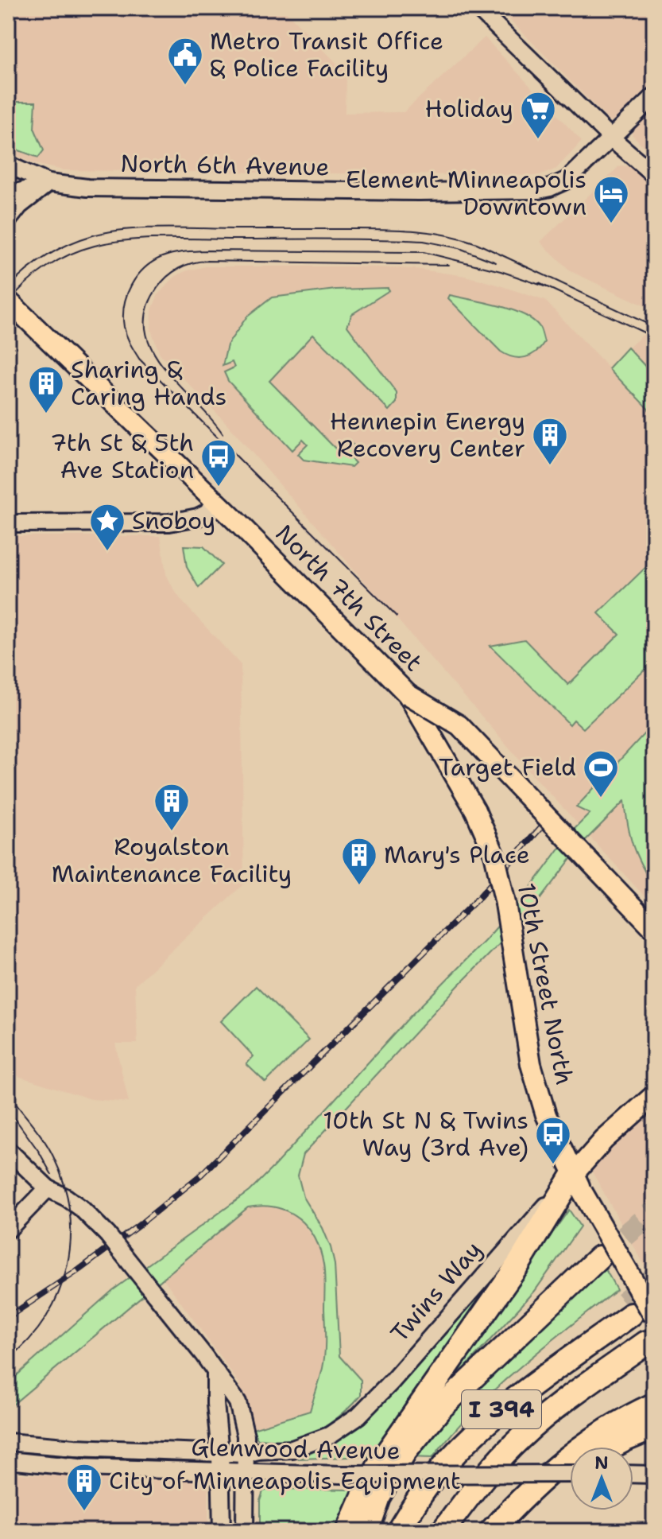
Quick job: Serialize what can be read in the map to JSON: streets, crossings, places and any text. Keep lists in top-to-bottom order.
{
  "streets": {
    "highway": ["I 394"],
    "main road": ["North 7th Street", "10th Street North", "Twins Way"],
    "street": ["North 6th Avenue", "Glenwood Avenue"]
  },
  "crossings": [
    ["North 7th Street", "10th Street North"],
    ["10th Street North", "Twins Way"],
    ["Twins Way", "Glenwood Avenue"]
  ],
  "places": {
    "public building": ["Metro Transit Office & Police Facility"],
    "supermarket": ["Holiday"],
    "hotel": ["Element Minneapolis Downtown"],
    "building": [
      "Sharing & Caring Hands",
      "Hennepin Energy Recovery Center",
      "Royalston Maintenance Facility",
      "Mary's Place",
      "City of Minneapolis Equipment"
    ],
    "bus stop": ["7th St & 5th Ave Station", "10th St N & Twins Way (3rd Ave)"],
    "place": ["Snoboy"],
    "sports": ["Target Field"]
  },
  "north": "top"
}
